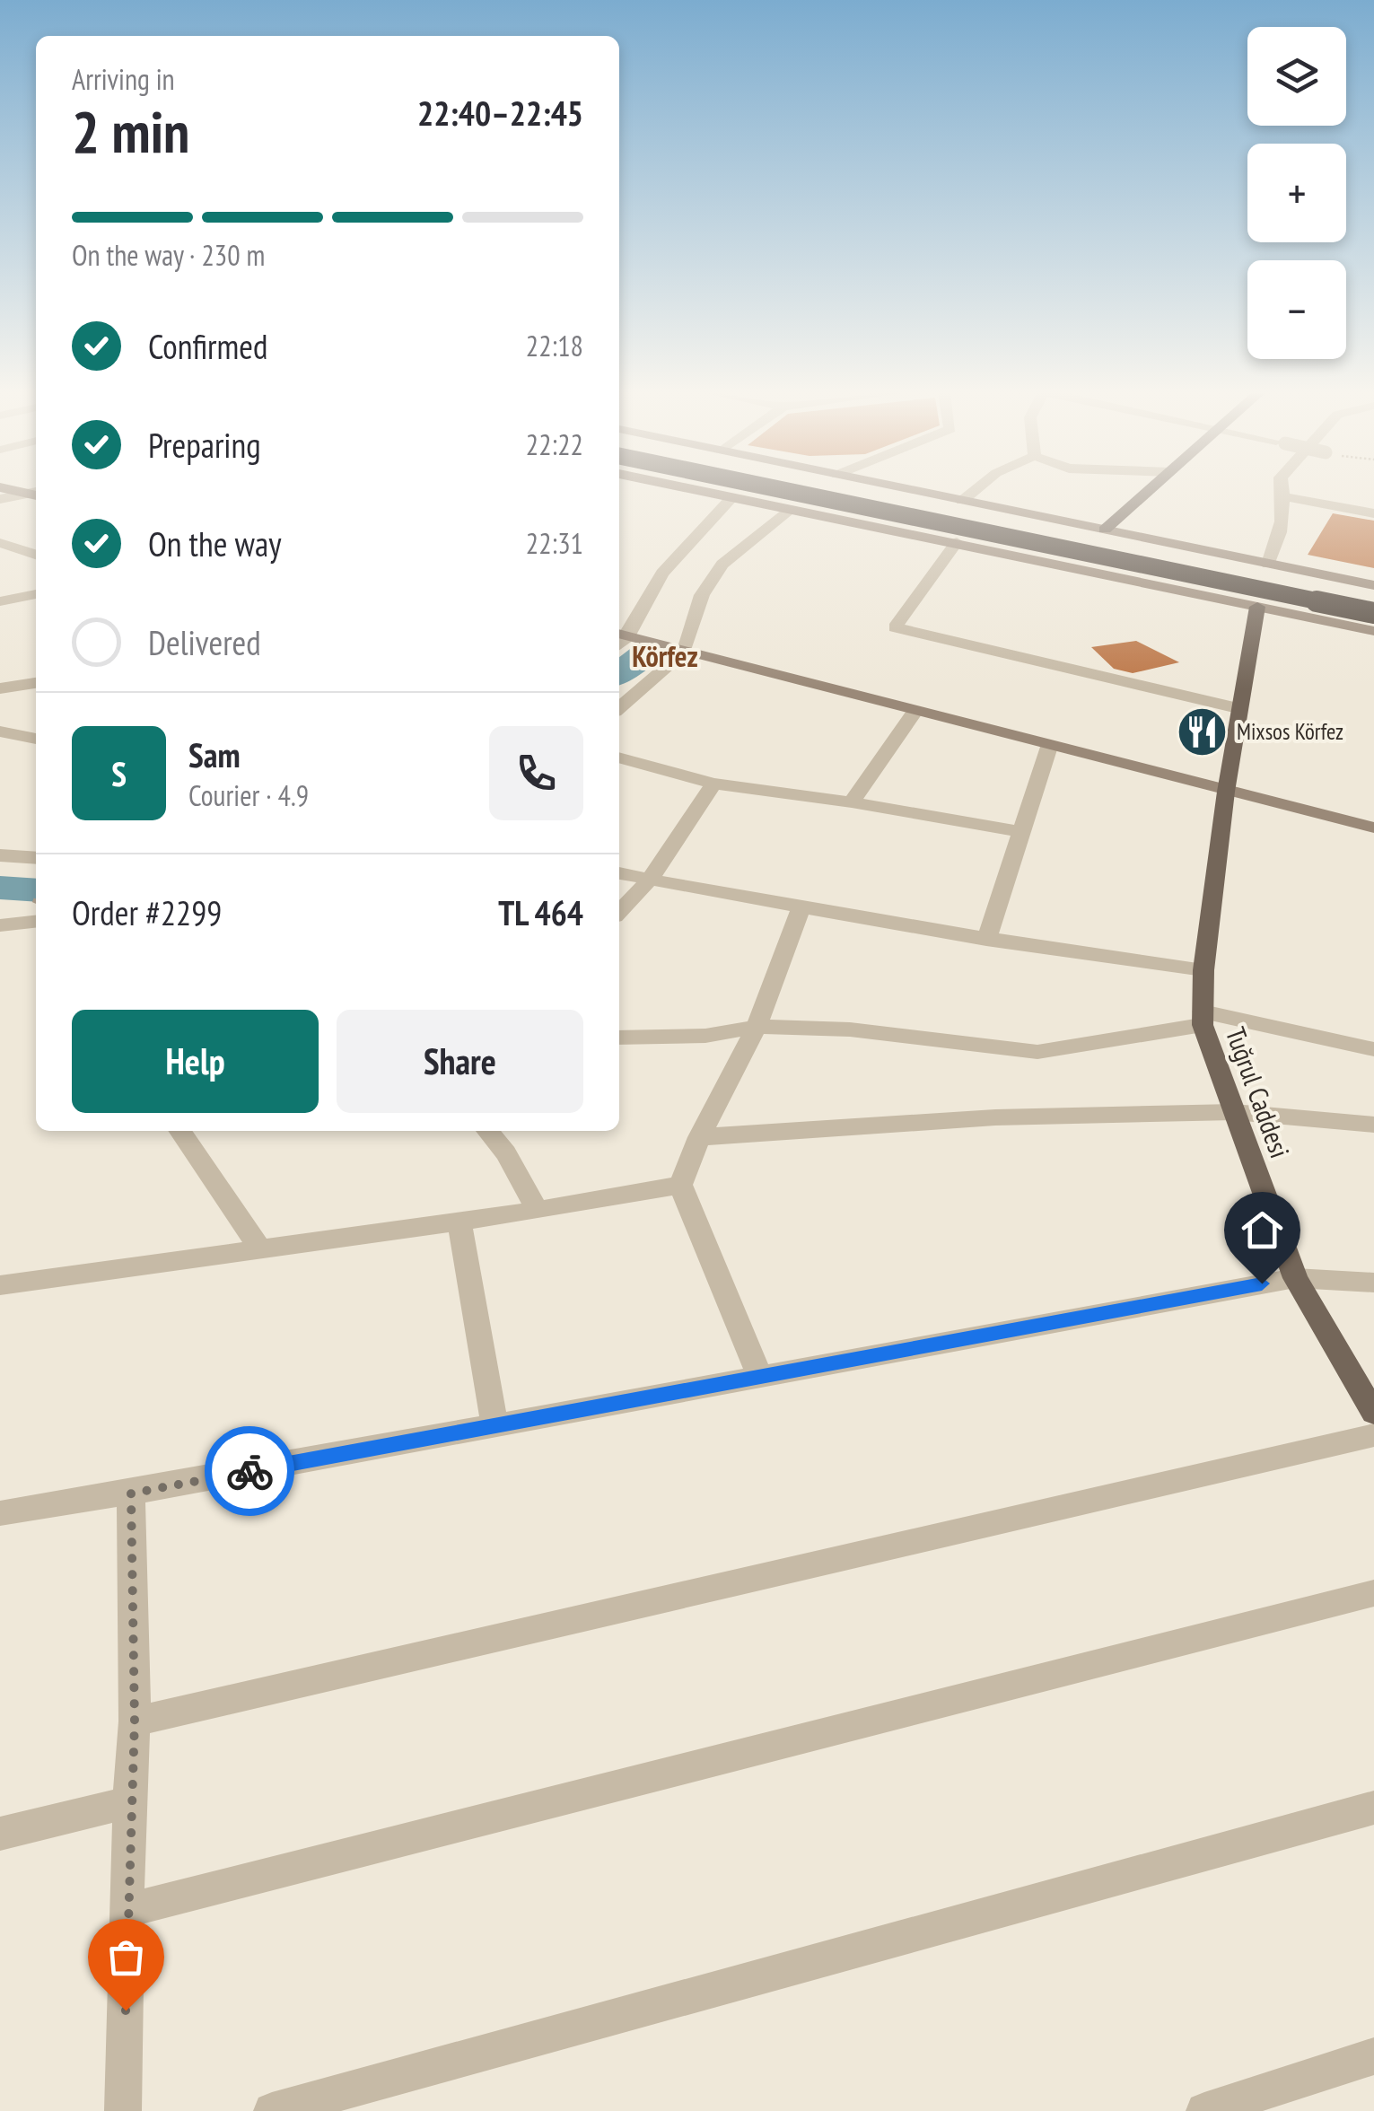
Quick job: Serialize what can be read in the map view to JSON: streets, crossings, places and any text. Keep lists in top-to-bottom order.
{
  "streets": {
    "main road": ["Tuğrul Caddesi"]
  },
  "districts": ["Körfez"],
  "places": {
    "restaurant": ["Mixsos Körfez"]
  },
  "page": {
    "map_buttons": ["+", "−"],
    "heading": ["2 min", "Arriving in", "22:40–22:45"],
    "panel": [
      "Sam",
      "Courier · 4.9",
      "Order #2299",
      "TL 464"
    ],
    "bar": "On the way · 230 m",
    "list": [
      ["Confirmed", "22:18"],
      ["Preparing", "22:22"],
      ["On the way", "22:31"],
      "Delivered"
    ],
    "round": "S",
    "buttons": ["Help", "Share"]
  }
}
